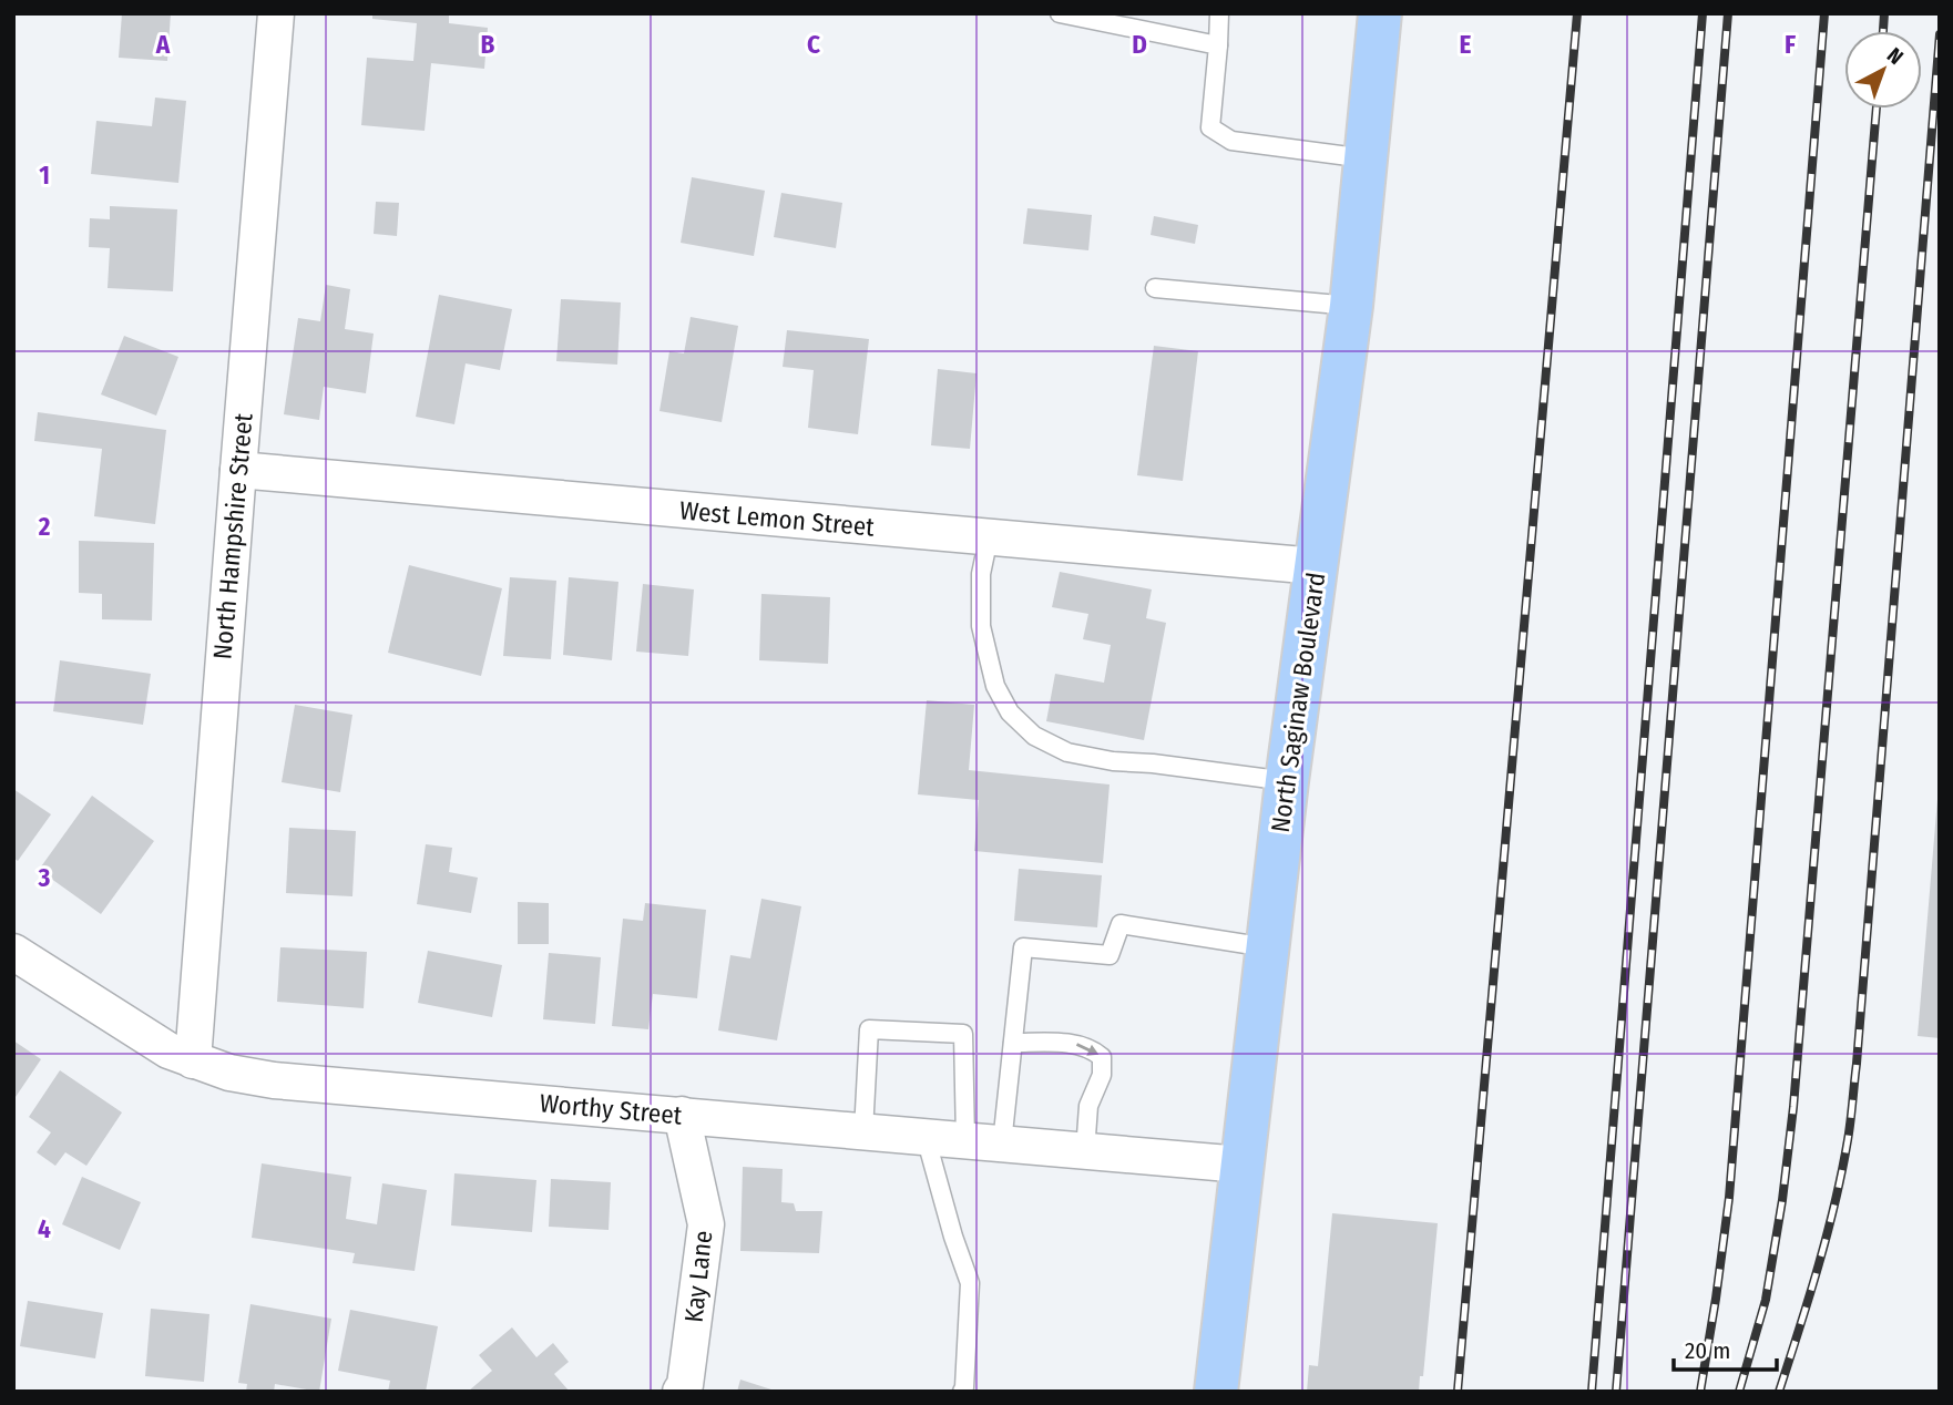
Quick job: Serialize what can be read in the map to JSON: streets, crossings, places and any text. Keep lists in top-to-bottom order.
{
  "streets": {
    "main road": ["North Saginaw Boulevard"],
    "street": [
      "West Lemon Street",
      "North Hampshire Street",
      "Worthy Street",
      "Kay Lane"
    ]
  },
  "crossings": [
    ["West Lemon Street", "North Hampshire Street"],
    ["West Lemon Street", "North Saginaw Boulevard"],
    ["North Hampshire Street", "Worthy Street"],
    ["North Saginaw Boulevard", "Worthy Street"],
    ["Worthy Street", "Kay Lane"]
  ],
  "scale_bar": "20 m",
  "north": "top right",
  "grid": {
    "columns": [
      "A",
      "B",
      "C",
      "D",
      "E",
      "F"
    ],
    "rows": [
      "1",
      "2",
      "3",
      "4"
    ]
  }
}
